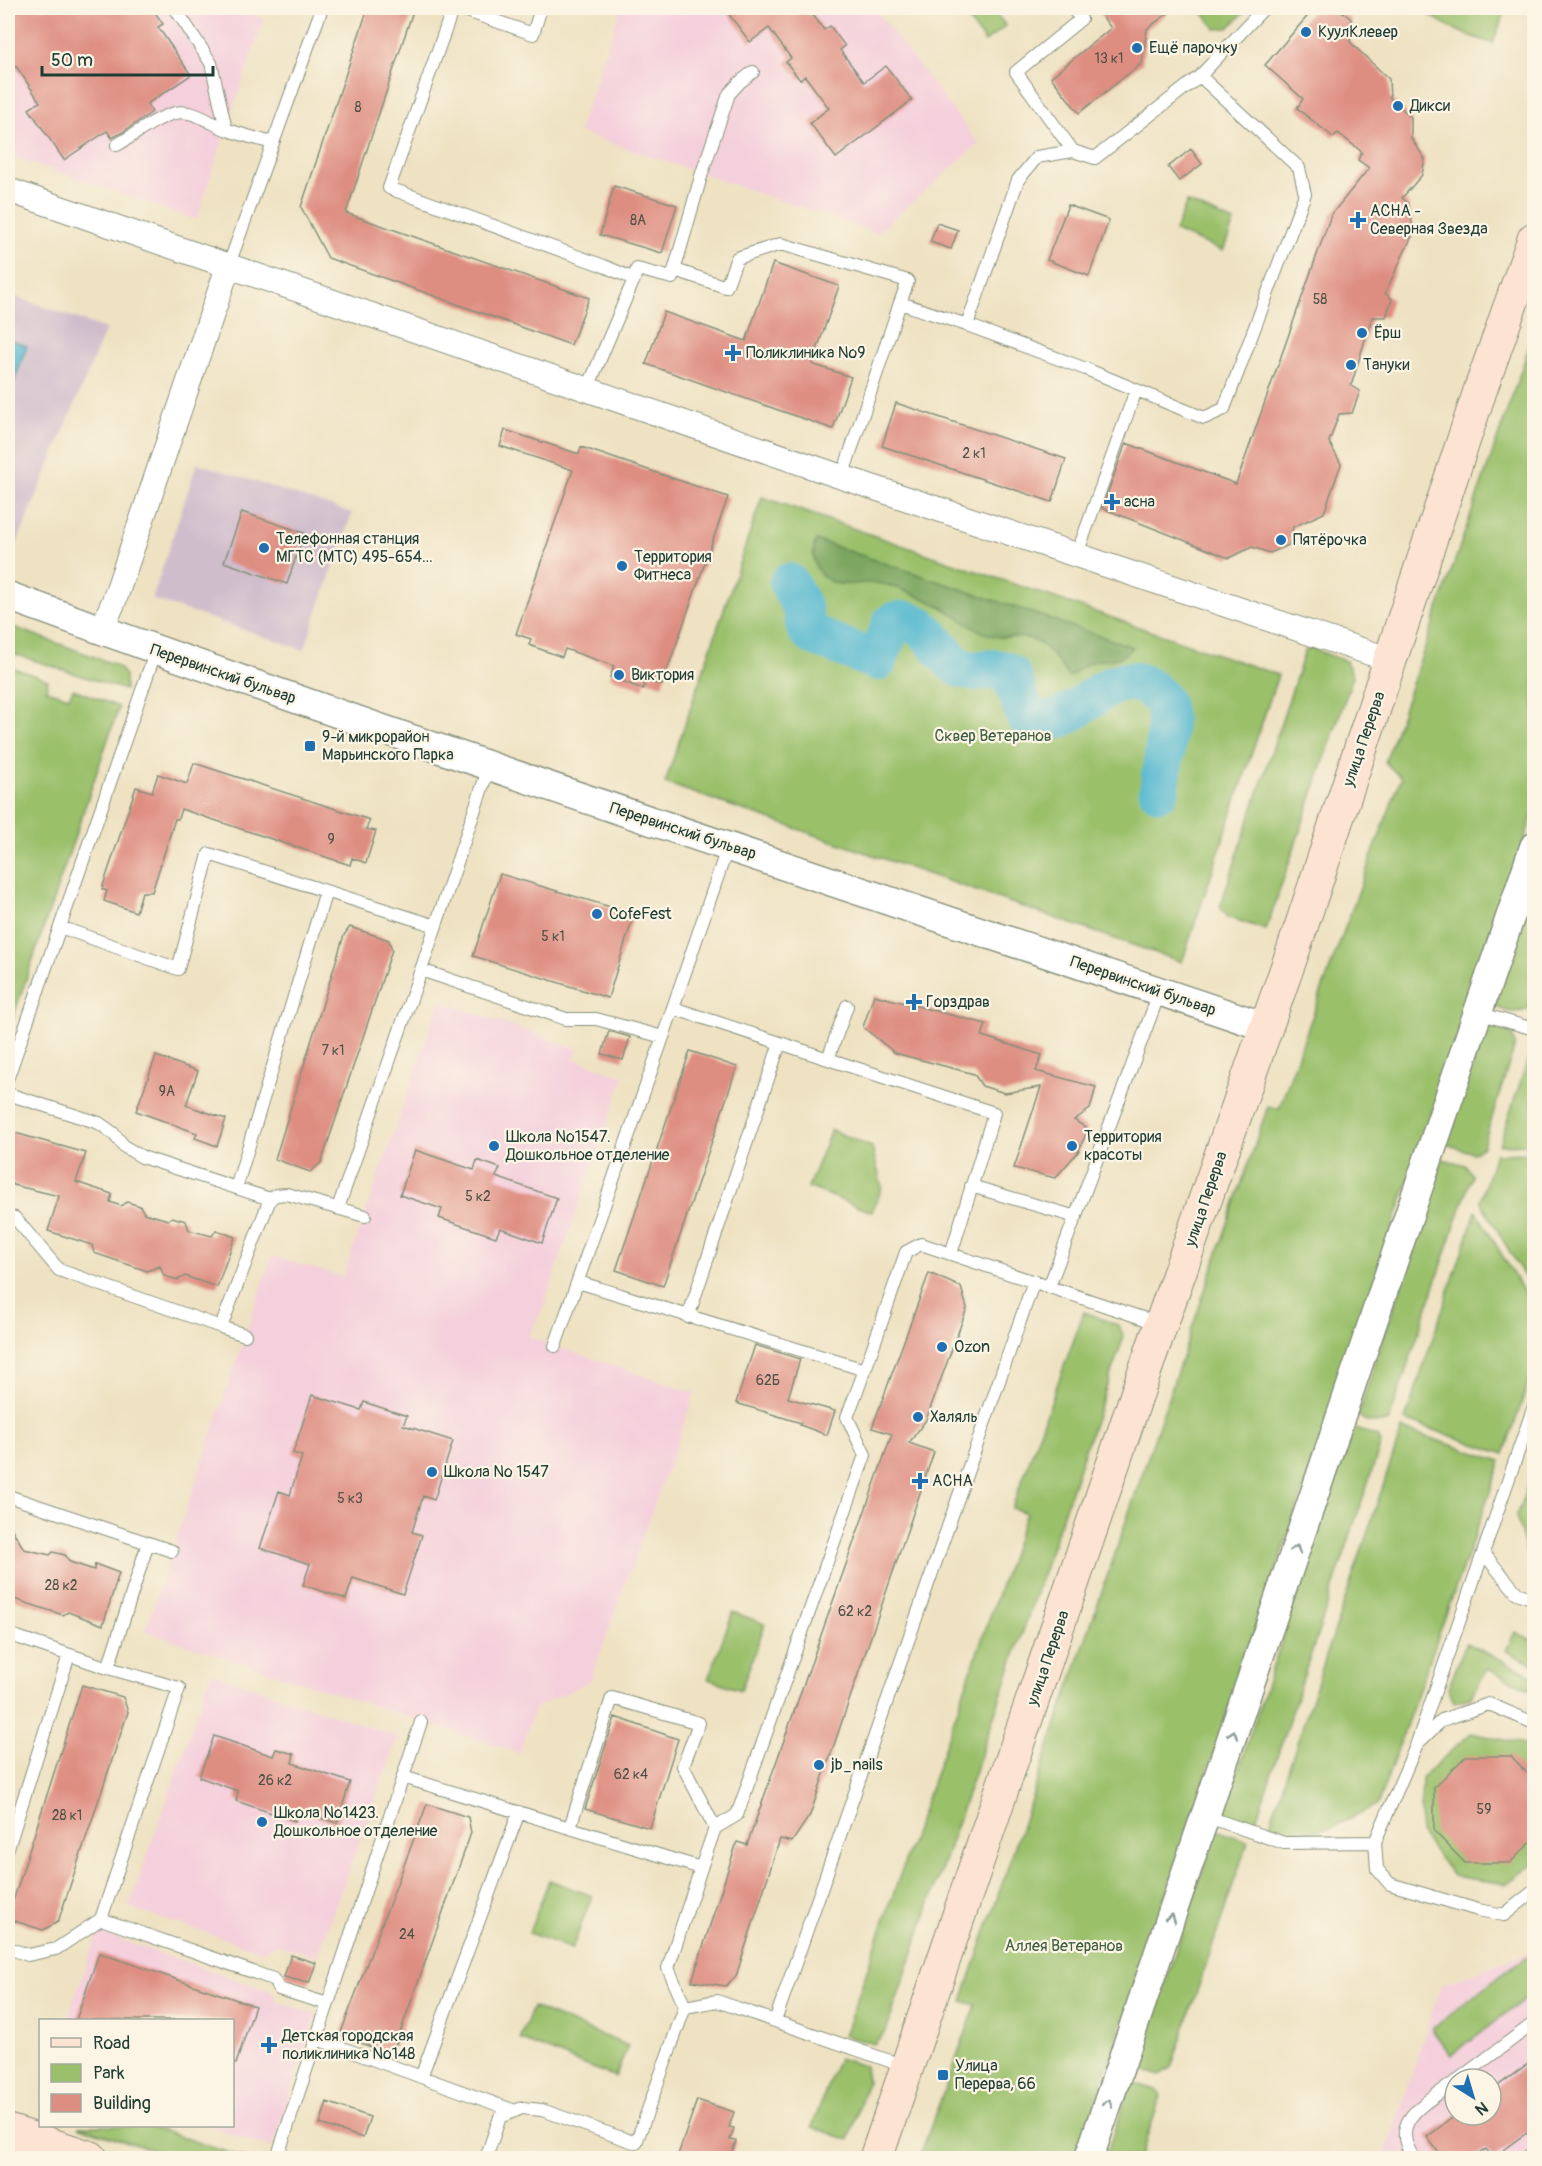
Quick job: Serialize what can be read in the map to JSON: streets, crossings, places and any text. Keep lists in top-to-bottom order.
{
  "streets": {
    "main road": ["улица Перерва"],
    "street": ["Перервинский бульвар"]
  },
  "crossings": [
    ["Перервинский бульвар", "улица Перерва"]
  ],
  "parks": ["Сквер Ветеранов", "Аллея Ветеранов"],
  "places": {
    "other": [
      "КуулКлевер",
      "Ещё парочку",
      "Дикси",
      "Ёрш",
      "Тануки",
      "Пятёрочка",
      "Телефонная станция МГТС (МТС) 495-654...",
      "Территория Фитнеса",
      "Виктория",
      "CofeFest",
      "Школа №1547. Дошкольное отделение",
      "Территория красоты",
      "Ozon",
      "Халяль",
      "Школа № 1547",
      "jb_nails",
      "Школа №1423. Дошкольное отделение"
    ],
    "health": [
      "АСНА - Северная Звезда",
      "Поликлиника №9",
      "асна",
      "Горздрав",
      "АСНА",
      "Детская городская поликлиника №148"
    ],
    "transit": ["9-й микрорайон Марьинского Парка", "Улица Перерва, 66"]
  },
  "house_numbers": [
    "13 к1",
    "8",
    "8А",
    "58",
    "2 к1",
    "9",
    "5 к1",
    "7 к1",
    "9А",
    "5 к2",
    "62Б",
    "5 к3",
    "28 к2",
    "62 к2",
    "62 к4",
    "26 к2",
    "59",
    "28 к1",
    "24"
  ],
  "legend": ["Road", "Park", "Building"],
  "scale_bar": "50 m",
  "north": "bottom right"
}
